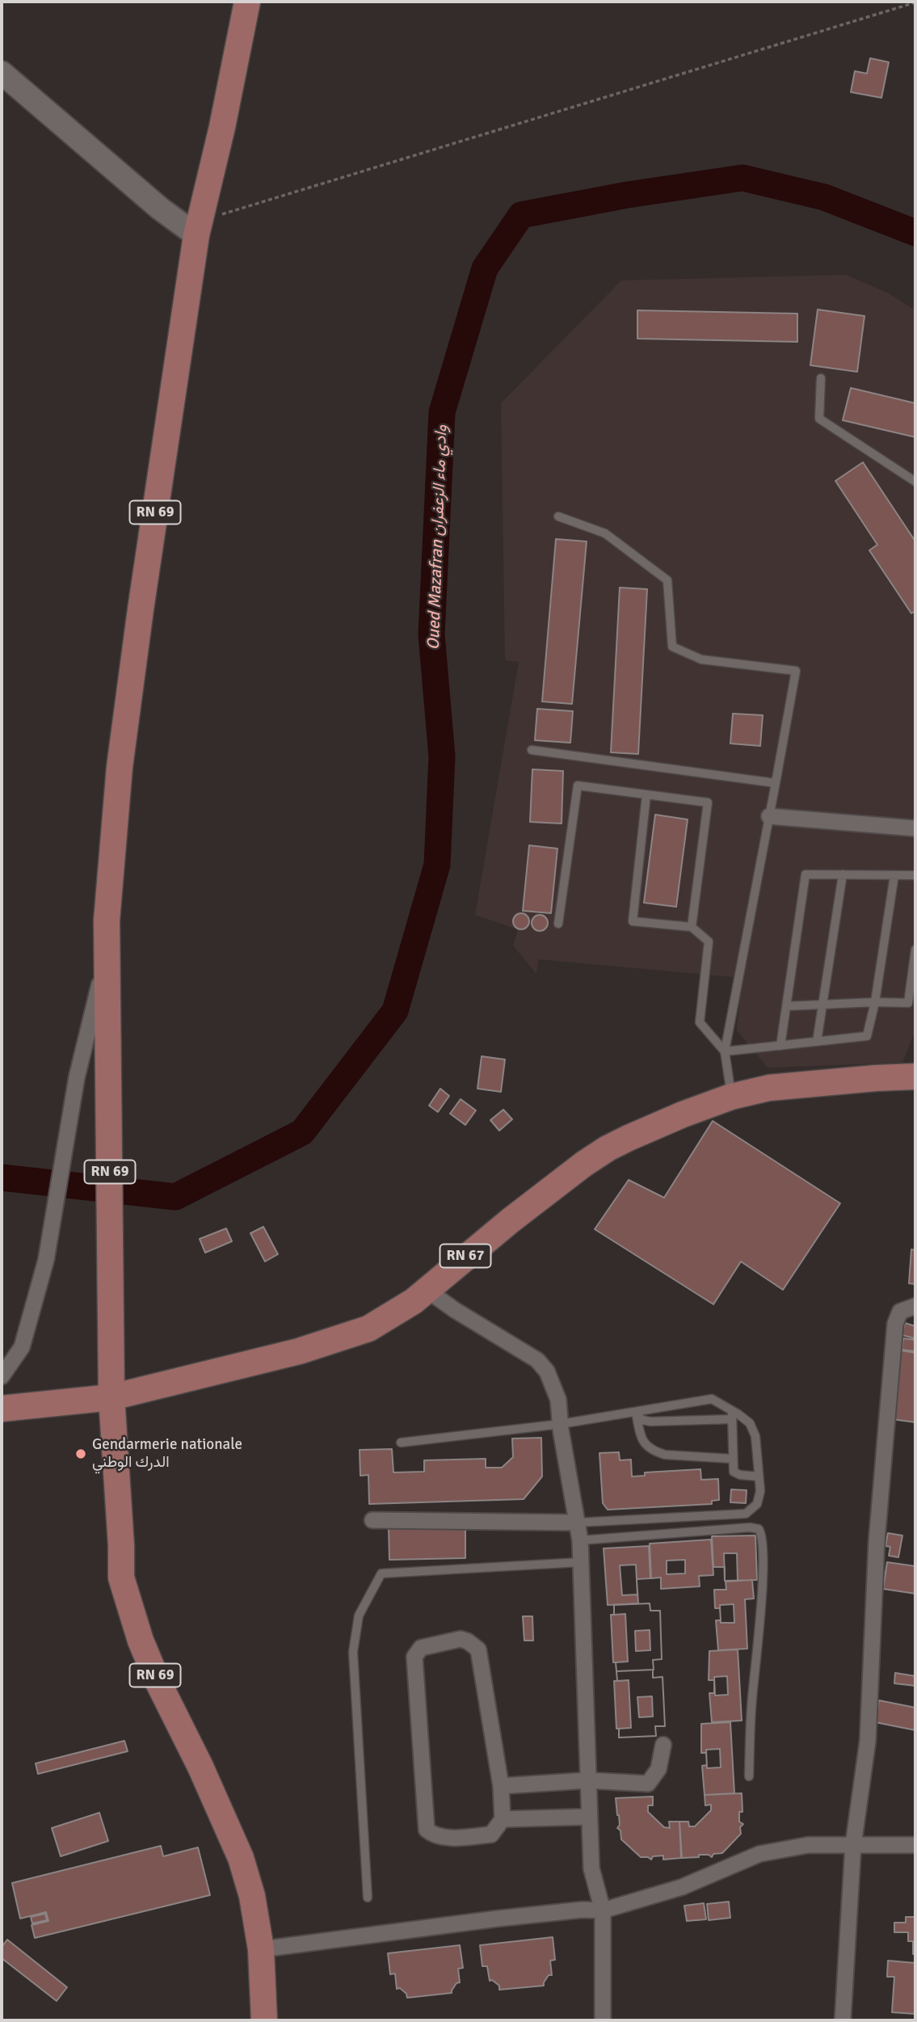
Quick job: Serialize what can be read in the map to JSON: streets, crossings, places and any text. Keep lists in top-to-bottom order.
{
  "streets": {
    "main road": ["RN 69", "RN 67"]
  },
  "crossings": [
    ["RN 69", "RN 67"]
  ],
  "water": ["Oued Mazafran وادي ماء الزعفران"],
  "places": ["Gendarmerie nationale الدرك الوطني"]
}
